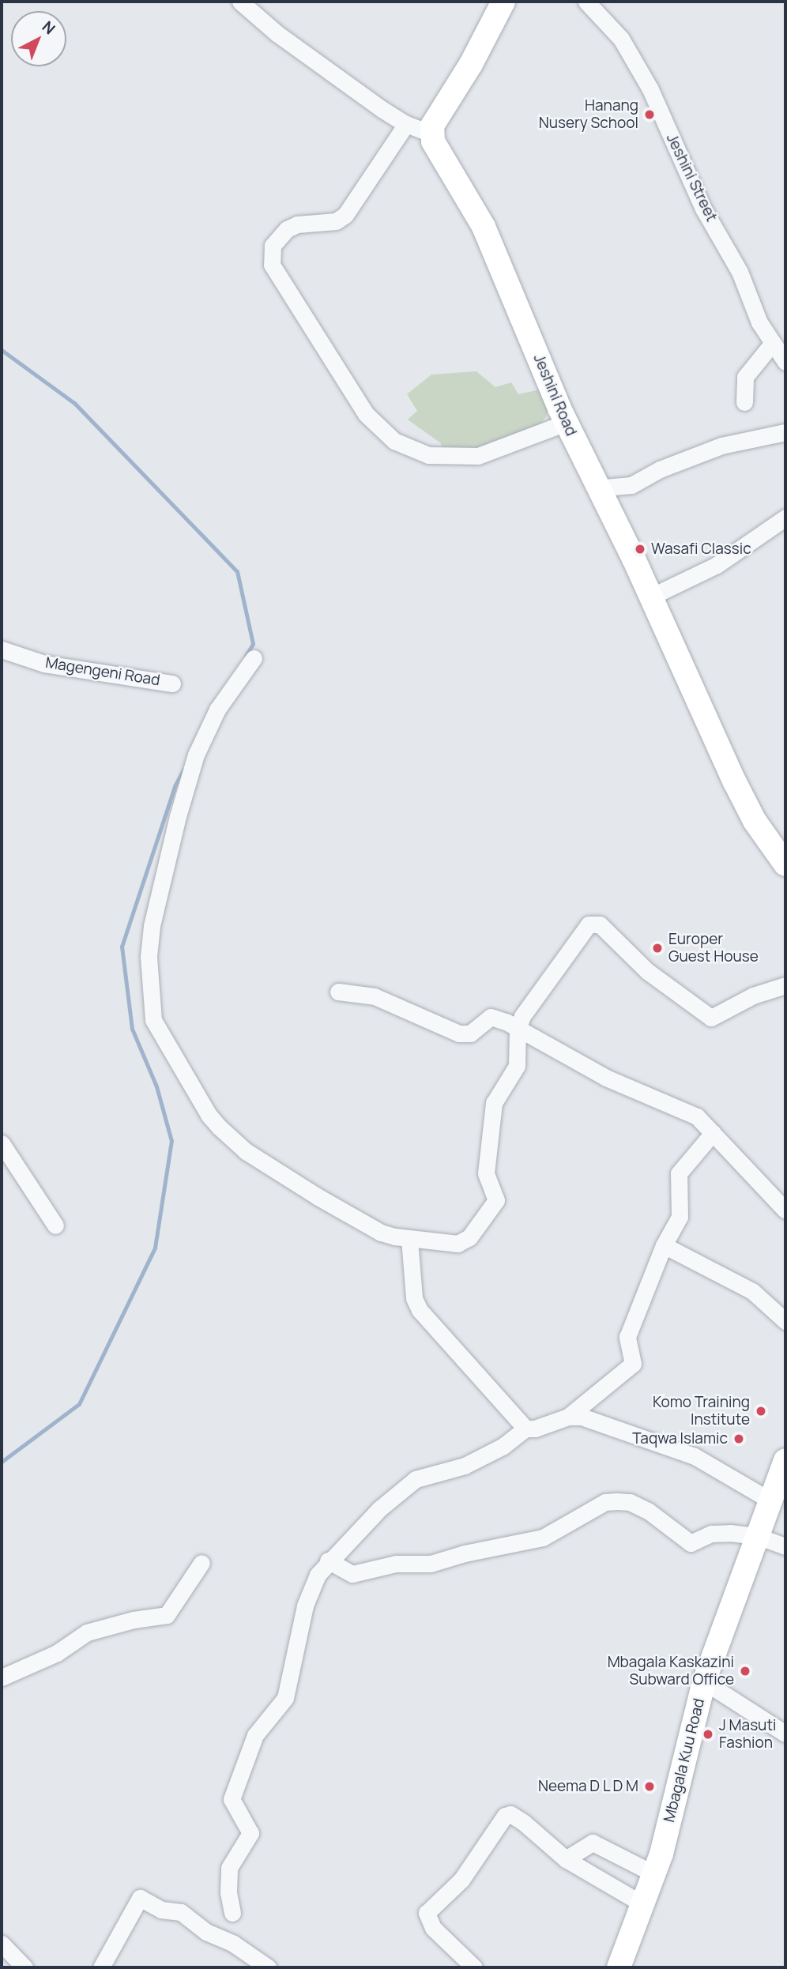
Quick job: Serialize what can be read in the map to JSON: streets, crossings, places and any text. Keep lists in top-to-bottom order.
{
  "streets": {
    "street": [
      "Jeshini Street",
      "Jeshini Road",
      "Magengeni Road",
      "Mbagala Kuu Road"
    ]
  },
  "places": [
    "Hanang Nusery School",
    "Wasafi Classic",
    "Europer Guest House",
    "Komo Training Institute",
    "Taqwa Islamic",
    "Mbagala Kaskazini Subward Office",
    "J Masuti Fashion",
    "Neema D L D M"
  ],
  "north": "top right"
}
